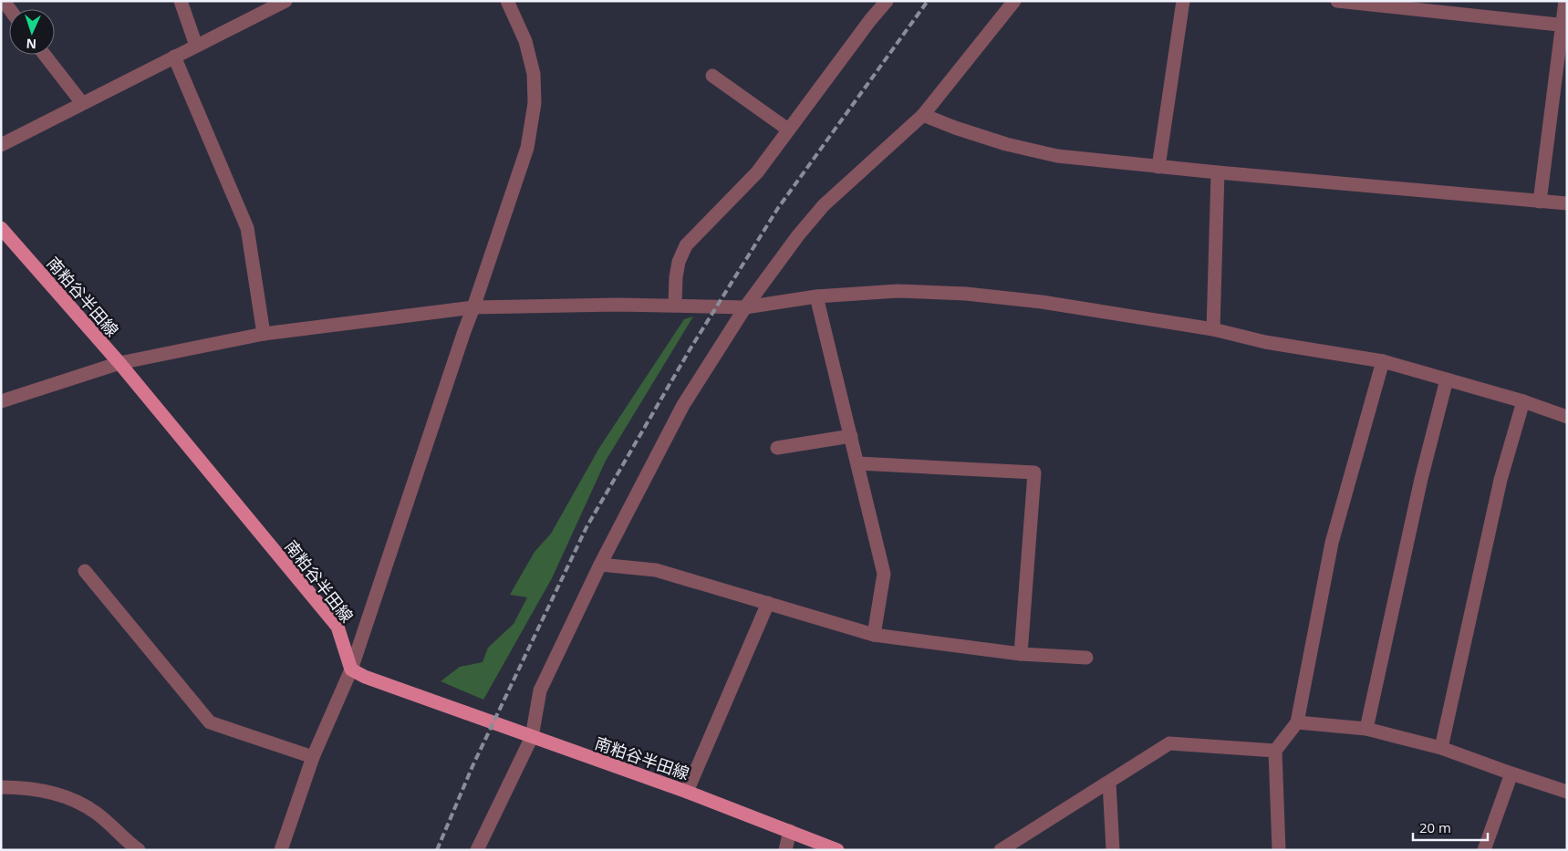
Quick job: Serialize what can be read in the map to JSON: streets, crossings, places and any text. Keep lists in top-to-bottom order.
{
  "streets": {
    "main road": ["南粕谷半田線"]
  },
  "scale_bar": "20 m",
  "north": "bottom"
}
